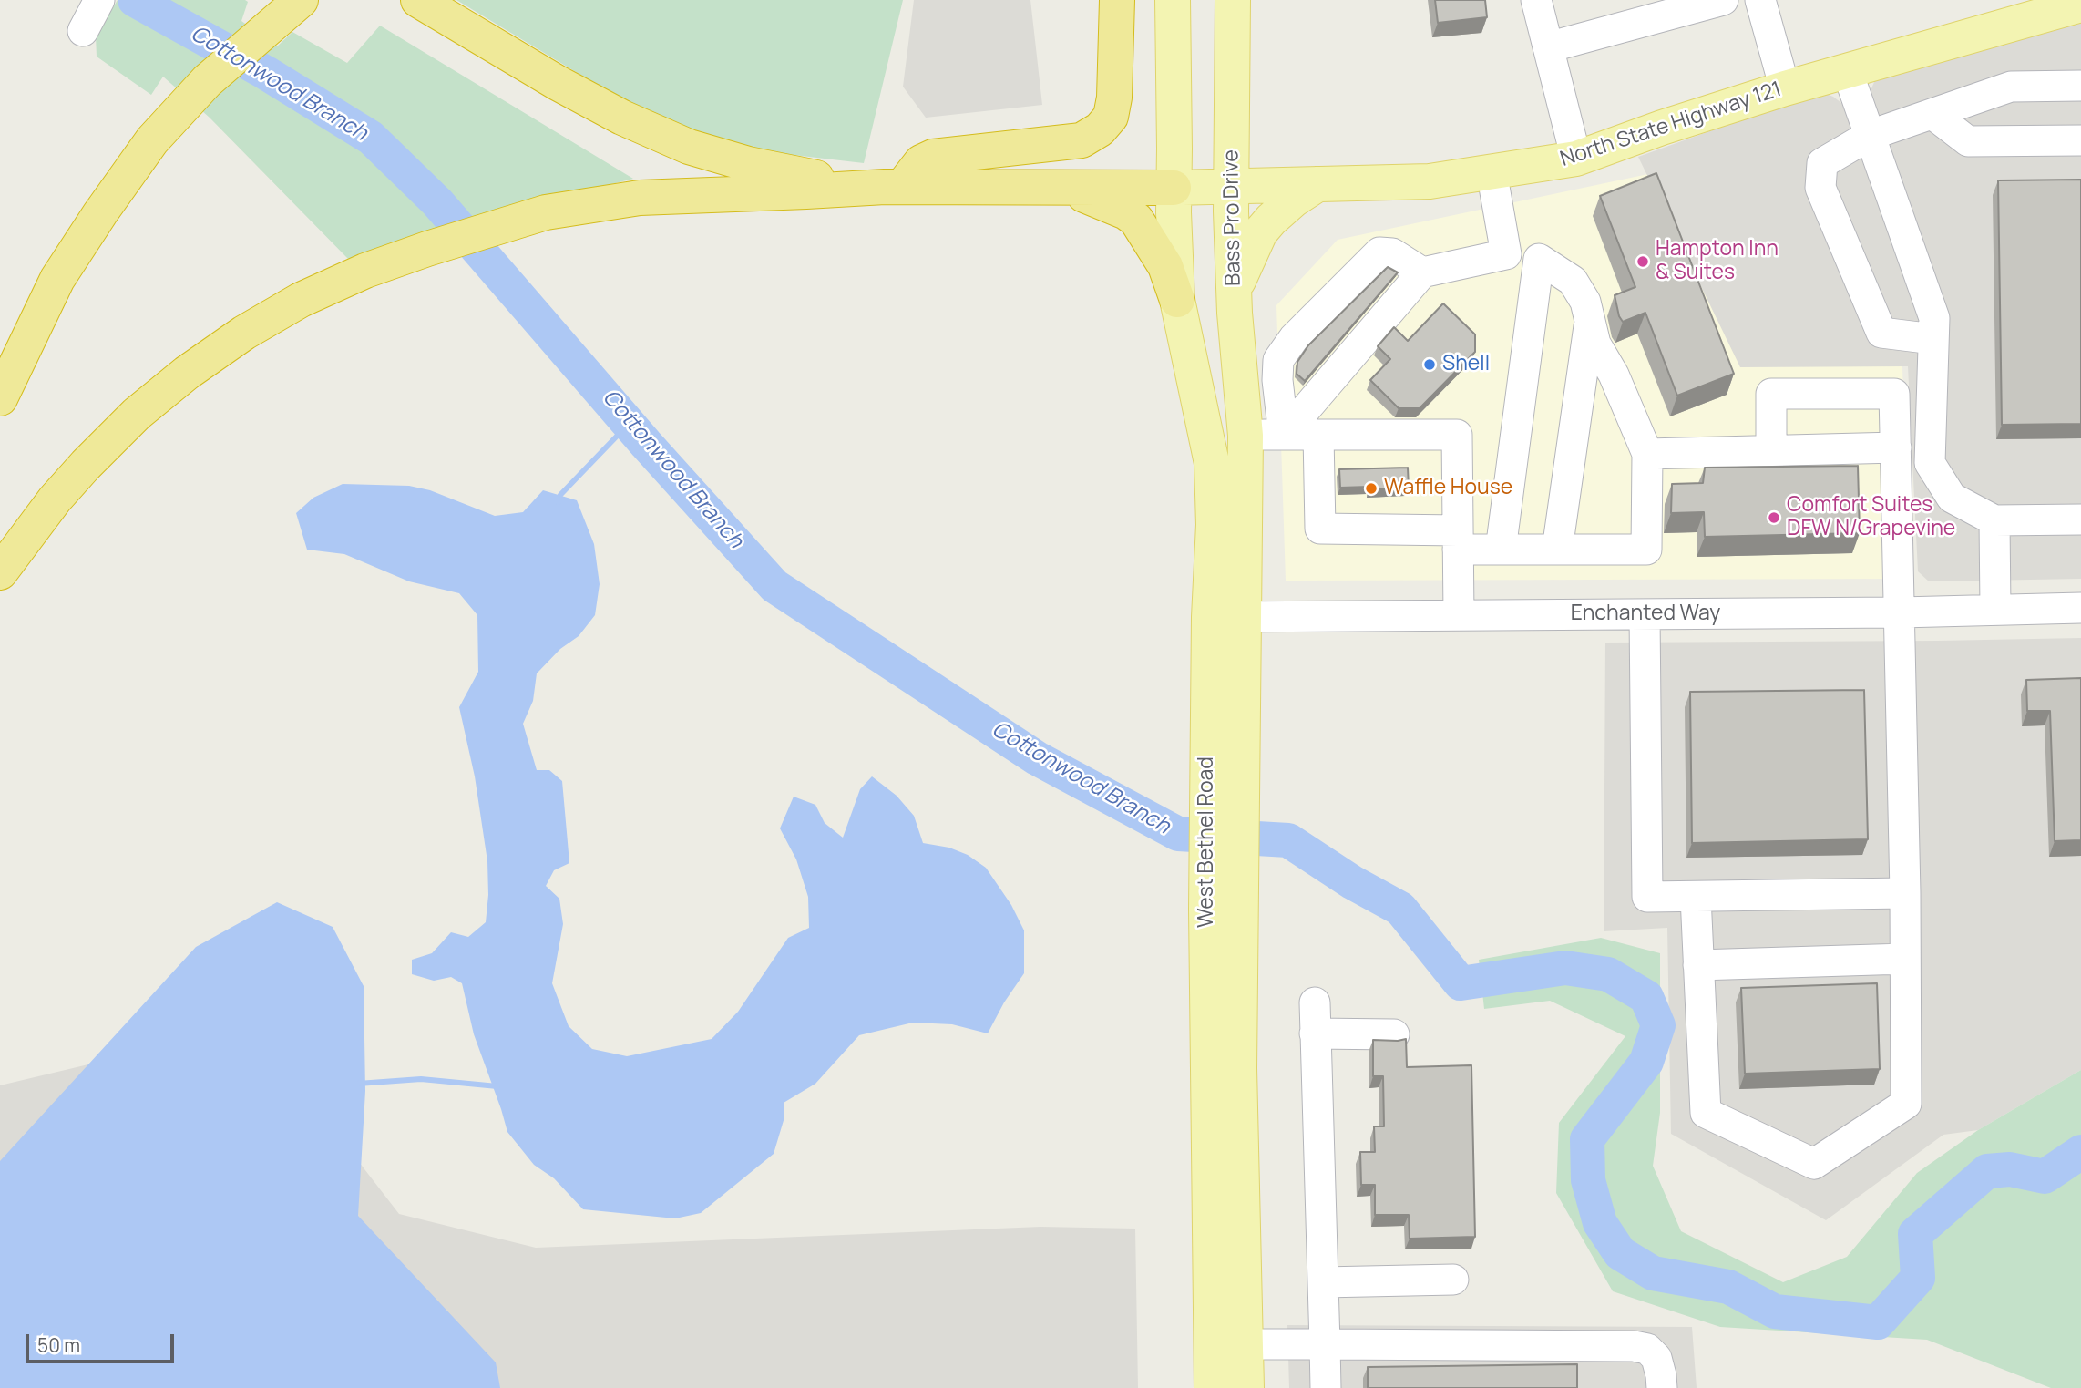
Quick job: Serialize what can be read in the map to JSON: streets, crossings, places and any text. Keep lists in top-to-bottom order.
{
  "streets": {
    "main road": ["North State Highway 121", "Bass Pro Drive", "West Bethel Road"],
    "street": ["Enchanted Way"]
  },
  "crossings": [
    ["North State Highway 121", "Bass Pro Drive"],
    ["Bass Pro Drive", "West Bethel Road"],
    ["Enchanted Way", "West Bethel Road"]
  ],
  "water": ["Cottonwood Branch"],
  "places": [
    "Hampton Inn & Suites",
    "Shell",
    "Waffle House",
    "Comfort Suites DFW N/Grapevine"
  ],
  "scale_bar": "50 m"
}
